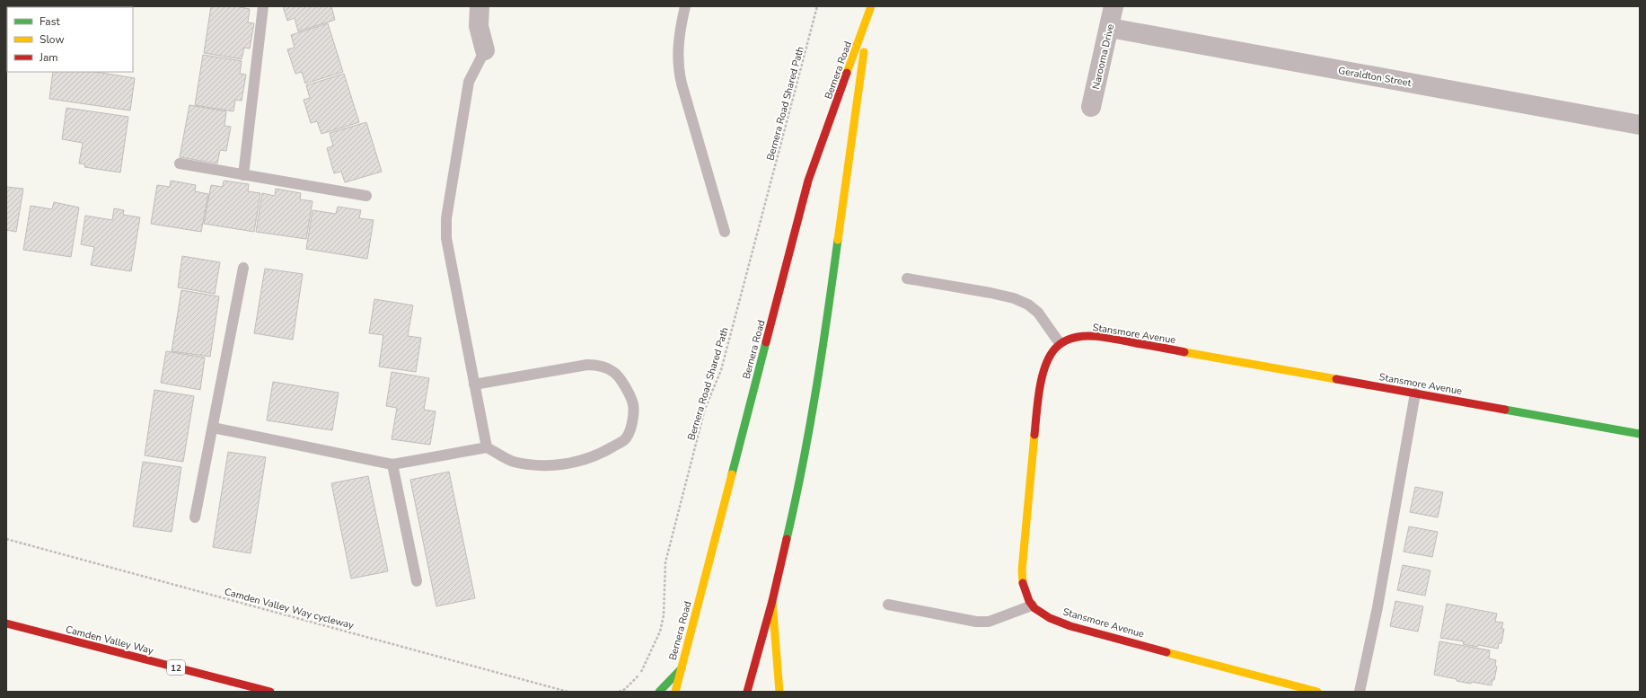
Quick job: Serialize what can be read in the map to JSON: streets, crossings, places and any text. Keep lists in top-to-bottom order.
{
  "streets": {
    "main road": [
      "Bernera Road",
      "Stansmore Avenue",
      "Camden Valley Way",
      "12"
    ],
    "street": ["Narooma Drive", "Geraldton Street"],
    "path": ["Bernera Road Shared Path", "Camden Valley Way cycleway"]
  },
  "crossings": [
    ["Narooma Drive", "Geraldton Street"]
  ],
  "legend": ["Fast", "Slow", "Jam"]
}
